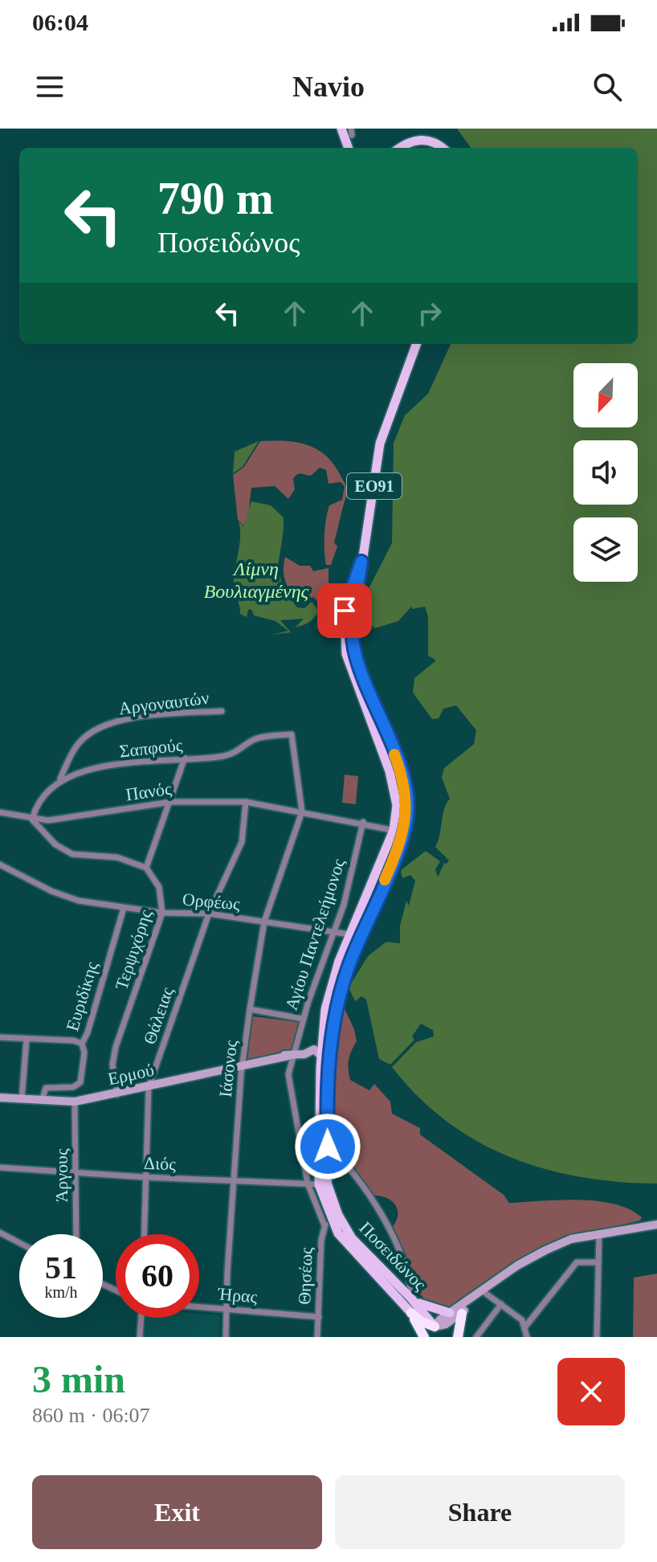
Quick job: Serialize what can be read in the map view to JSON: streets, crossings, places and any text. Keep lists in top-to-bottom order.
{
  "streets": {
    "highway": ["ΕΟ91", "Ποσειδώνος"],
    "street": [
      "Αργοναυτών",
      "Σαπφούς",
      "Πανός",
      "Ορφέως",
      "Αγίου Παντελεήμονος",
      "Τερψιχόρης",
      "Ευριδίκης",
      "Θάλειας",
      "Ιάσονος",
      "Ερμού",
      "Διός",
      "Άργους",
      "Θησέως",
      "Ήρας"
    ]
  },
  "crossings": [
    ["ΕΟ91", "Ποσειδώνος"],
    ["Αργοναυτών", "Σαπφούς"],
    ["Σαπφούς", "Πανός"],
    ["Σαπφούς", "Ιάσονος"],
    ["Πανός", "Θάλειας"],
    ["Πανός", "Ιάσονος"],
    ["Ορφέως", "Αγίου Παντελεήμονος"],
    ["Ορφέως", "Τερψιχόρης"],
    ["Ορφέως", "Ευριδίκης"],
    ["Ορφέως", "Θάλειας"],
    ["Ορφέως", "Ιάσονος"],
    ["Ορφέως", "Ποσειδώνος"],
    ["Αγίου Παντελεήμονος", "Ερμού"],
    ["Αγίου Παντελεήμονος", "Διός"],
    ["Αγίου Παντελεήμονος", "Ποσειδώνος"],
    ["Αγίου Παντελεήμονος", "Θησέως"],
    ["Τερψιχόρης", "Ερμού"],
    ["Ευριδίκης", "Ερμού"],
    ["Θάλειας", "Ερμού"],
    ["Θάλειας", "Διός"],
    ["Ιάσονος", "Ερμού"],
    ["Ιάσονος", "Διός"],
    ["Ιάσονος", "Ήρας"],
    ["Ερμού", "Άργους"],
    ["Ερμού", "Ποσειδώνος"],
    ["Διός", "Άργους"],
    ["Διός", "Ποσειδώνος"],
    ["Ποσειδώνος", "Θησέως"],
    ["Θησέως", "Ήρας"]
  ],
  "water": ["Λίμνη Βουλιαγμένης"],
  "north": "bottom left",
  "page": {
    "status": "06:04",
    "header": "Navio",
    "turn": ["790 m", "Ποσειδώνος"],
    "speed": "51 km/h",
    "limit": "60",
    "heading": ["3 min", "860 m · 06:07"],
    "buttons": ["Exit", "Share"]
  }
}
